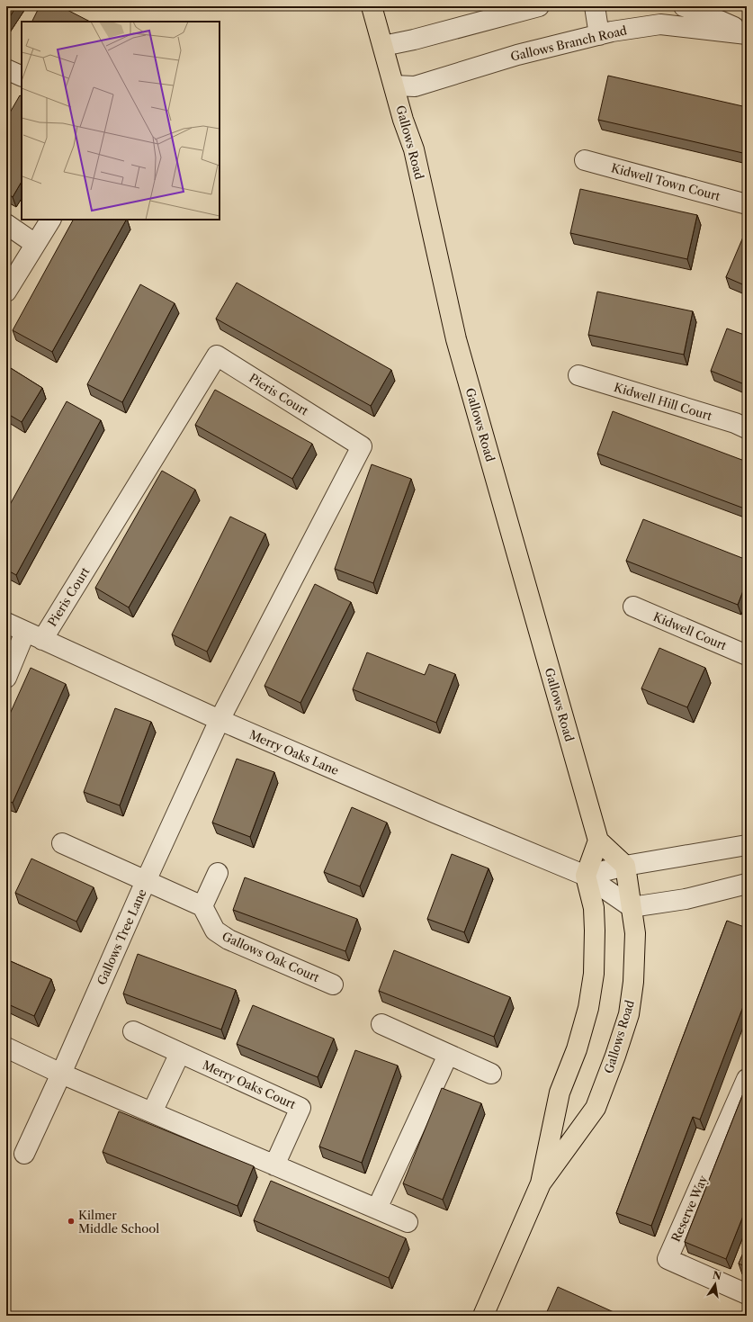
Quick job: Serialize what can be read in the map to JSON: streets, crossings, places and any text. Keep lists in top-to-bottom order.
{
  "streets": {
    "main road": ["Gallows Road"],
    "street": [
      "Gallows Branch Road",
      "Kidwell Town Court",
      "Pieris Court",
      "Kidwell Hill Court",
      "Kidwell Court",
      "Merry Oaks Lane",
      "Gallows Tree Lane",
      "Gallows Oak Court",
      "Merry Oaks Court",
      "Reserve Way"
    ]
  },
  "crossings": [
    ["Gallows Branch Road", "Gallows Road"],
    ["Gallows Road", "Merry Oaks Lane"],
    ["Pieris Court", "Merry Oaks Lane"],
    ["Pieris Court", "Gallows Tree Lane"],
    ["Merry Oaks Lane", "Gallows Tree Lane"]
  ],
  "places": ["Kilmer Middle School"],
  "north": "top"
}
